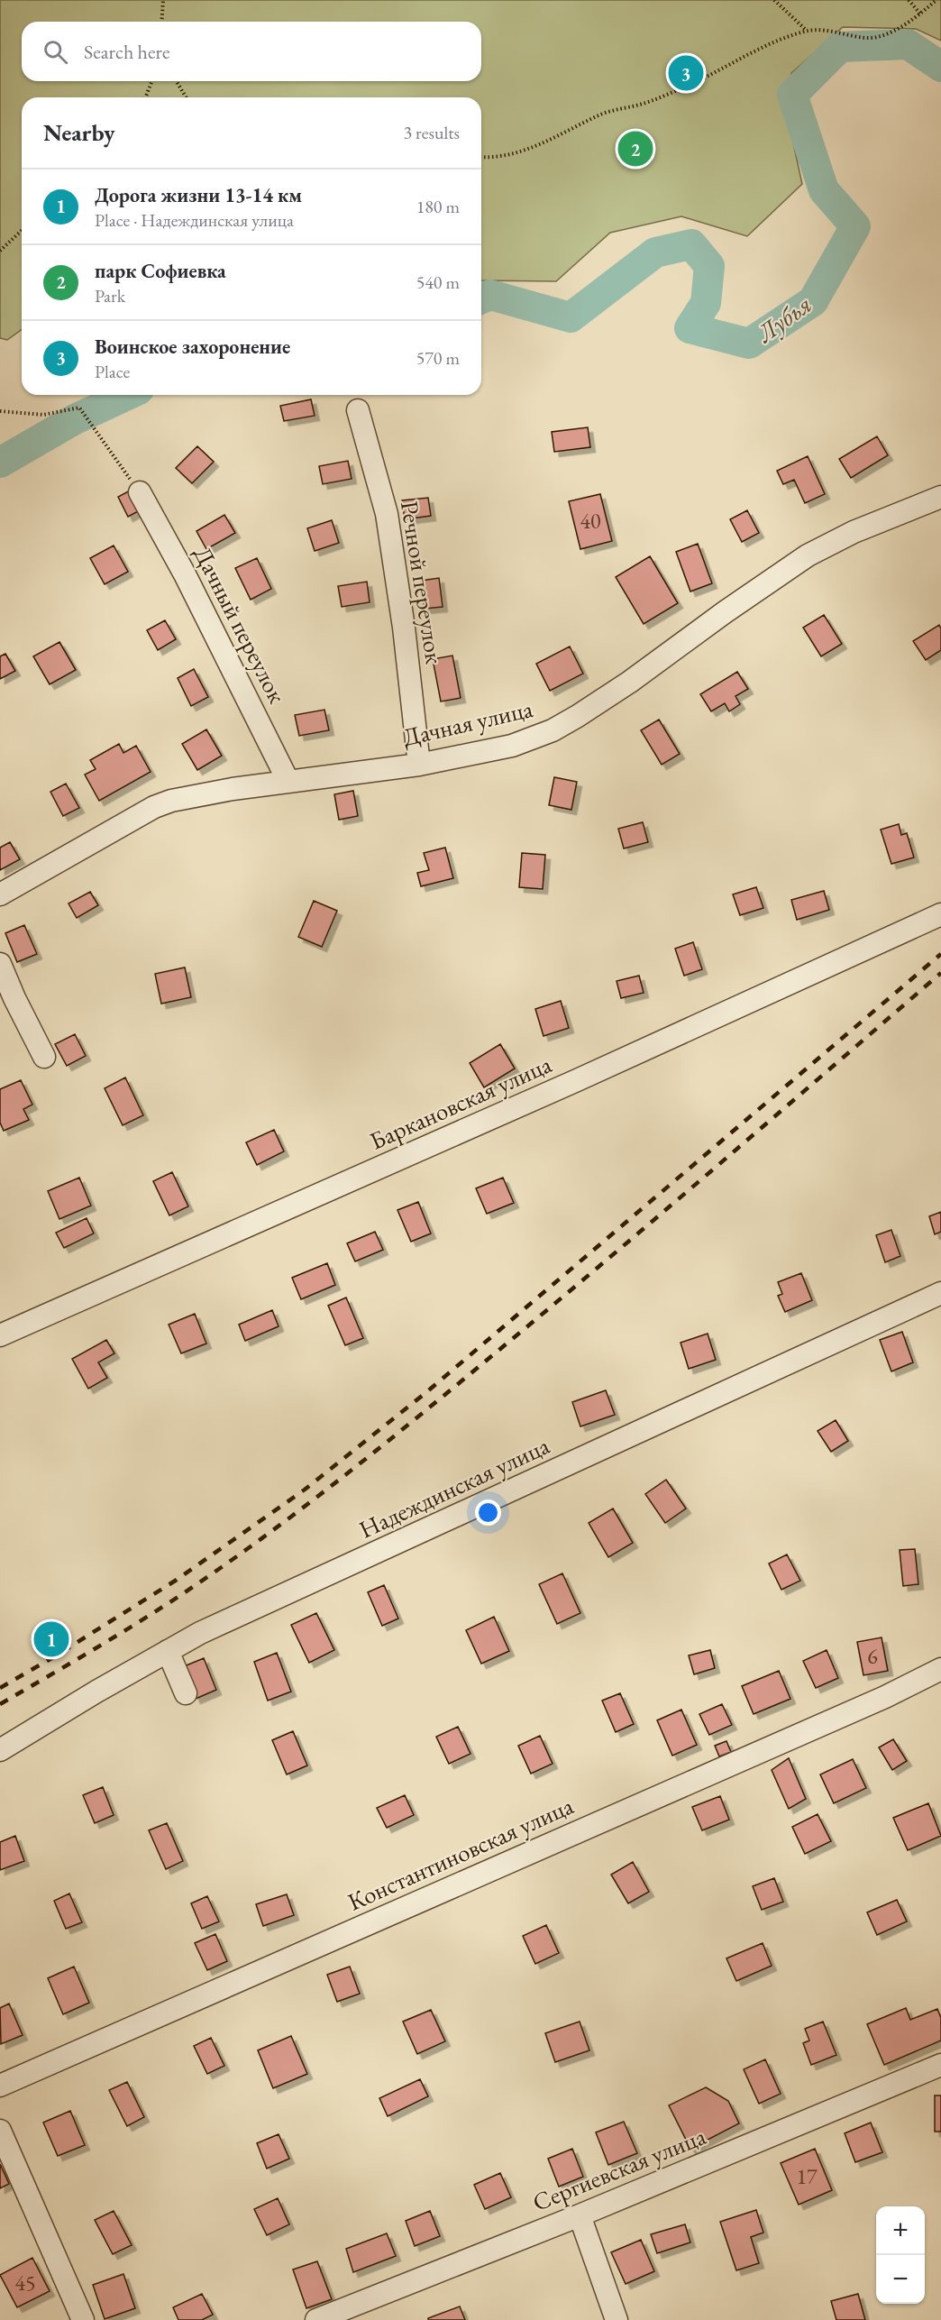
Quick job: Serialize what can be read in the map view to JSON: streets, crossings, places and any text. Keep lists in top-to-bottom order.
{
  "streets": {
    "street": [
      "Речной переулок",
      "Дачный переулок",
      "Дачная улица",
      "Баркановская улица",
      "Надеждинская улица",
      "Константиновская улица",
      "Сергиевская улица"
    ]
  },
  "crossings": [
    ["Речной переулок", "Дачная улица"],
    ["Дачный переулок", "Дачная улица"]
  ],
  "water": ["Лубья"],
  "house_numbers": [
    "40",
    "6",
    "17",
    "45"
  ],
  "page": {
    "search": "Search here",
    "pins": ["3", "2", "1"],
    "heading": ["Nearby", "3 results"],
    "list": [
      {
        "mark": "1",
        "name": "Дорога жизни 13-14 км",
        "note": "Place · Надеждинская улица",
        "value": "180 m"
      },
      {
        "mark": "2",
        "name": "парк Софиевка",
        "note": "Park",
        "value": "540 m"
      },
      {
        "mark": "3",
        "name": "Воинское захоронение",
        "note": "Place",
        "value": "570 m"
      }
    ],
    "map_buttons": ["+", "−"]
  }
}
